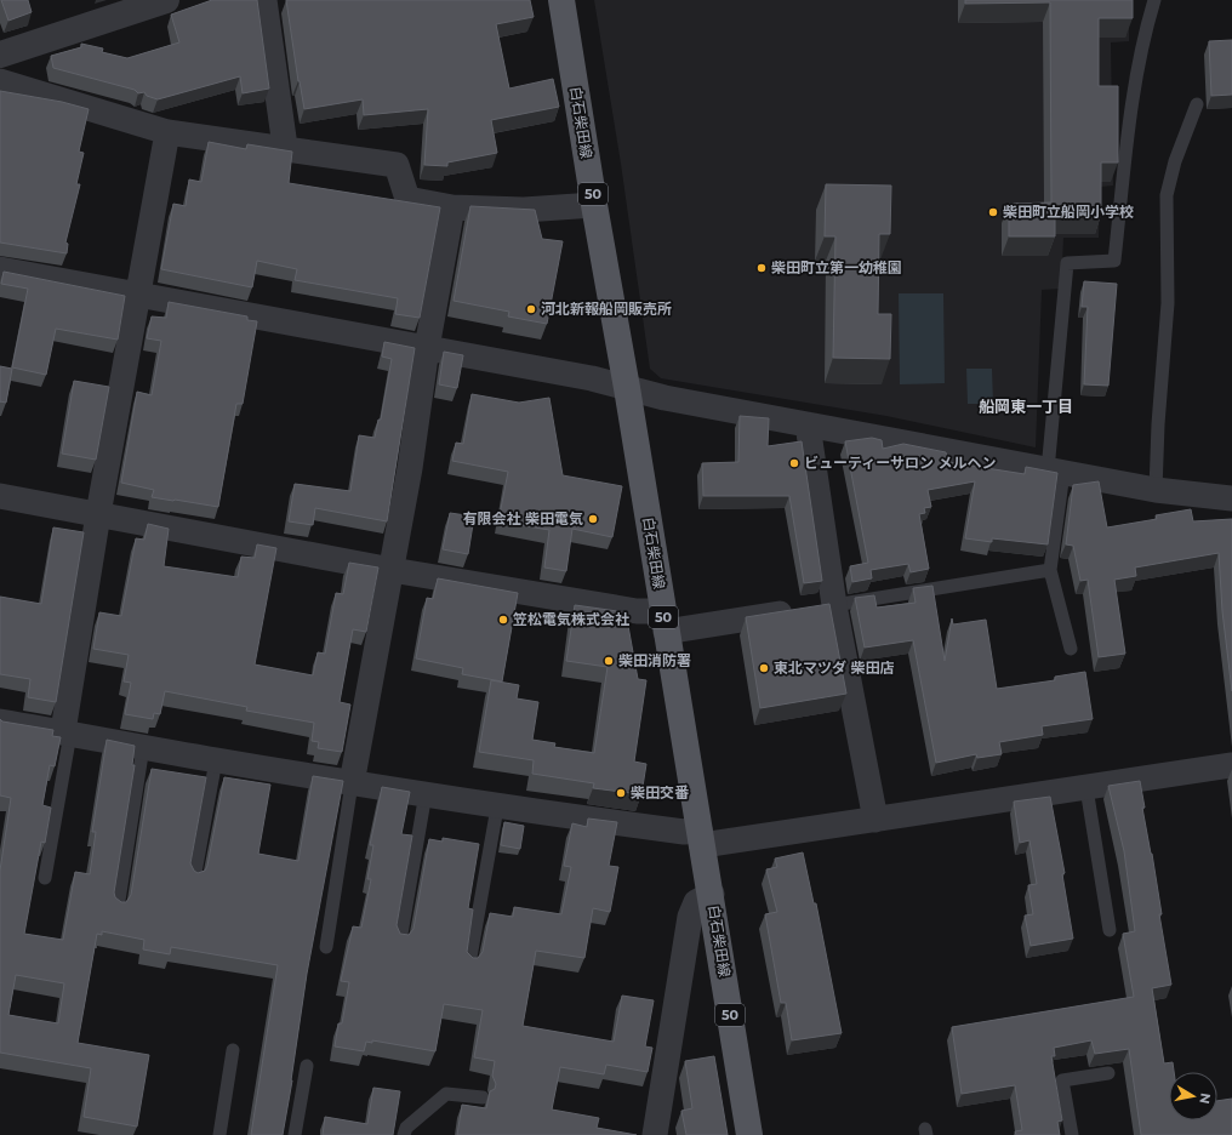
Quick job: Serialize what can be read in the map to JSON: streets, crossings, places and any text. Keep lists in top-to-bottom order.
{
  "streets": {
    "main road": ["白石柴田線", "50"]
  },
  "districts": ["船岡東一丁目"],
  "places": [
    "柴田町立船岡小学校",
    "柴田町立第一幼稚園",
    "河北新報船岡販売所",
    "ビューティーサロン メルヘン",
    "有限会社 柴田電気",
    "笠松電気株式会社",
    "柴田消防署",
    "東北マツダ 柴田店",
    "柴田交番"
  ],
  "north": "right"
}
